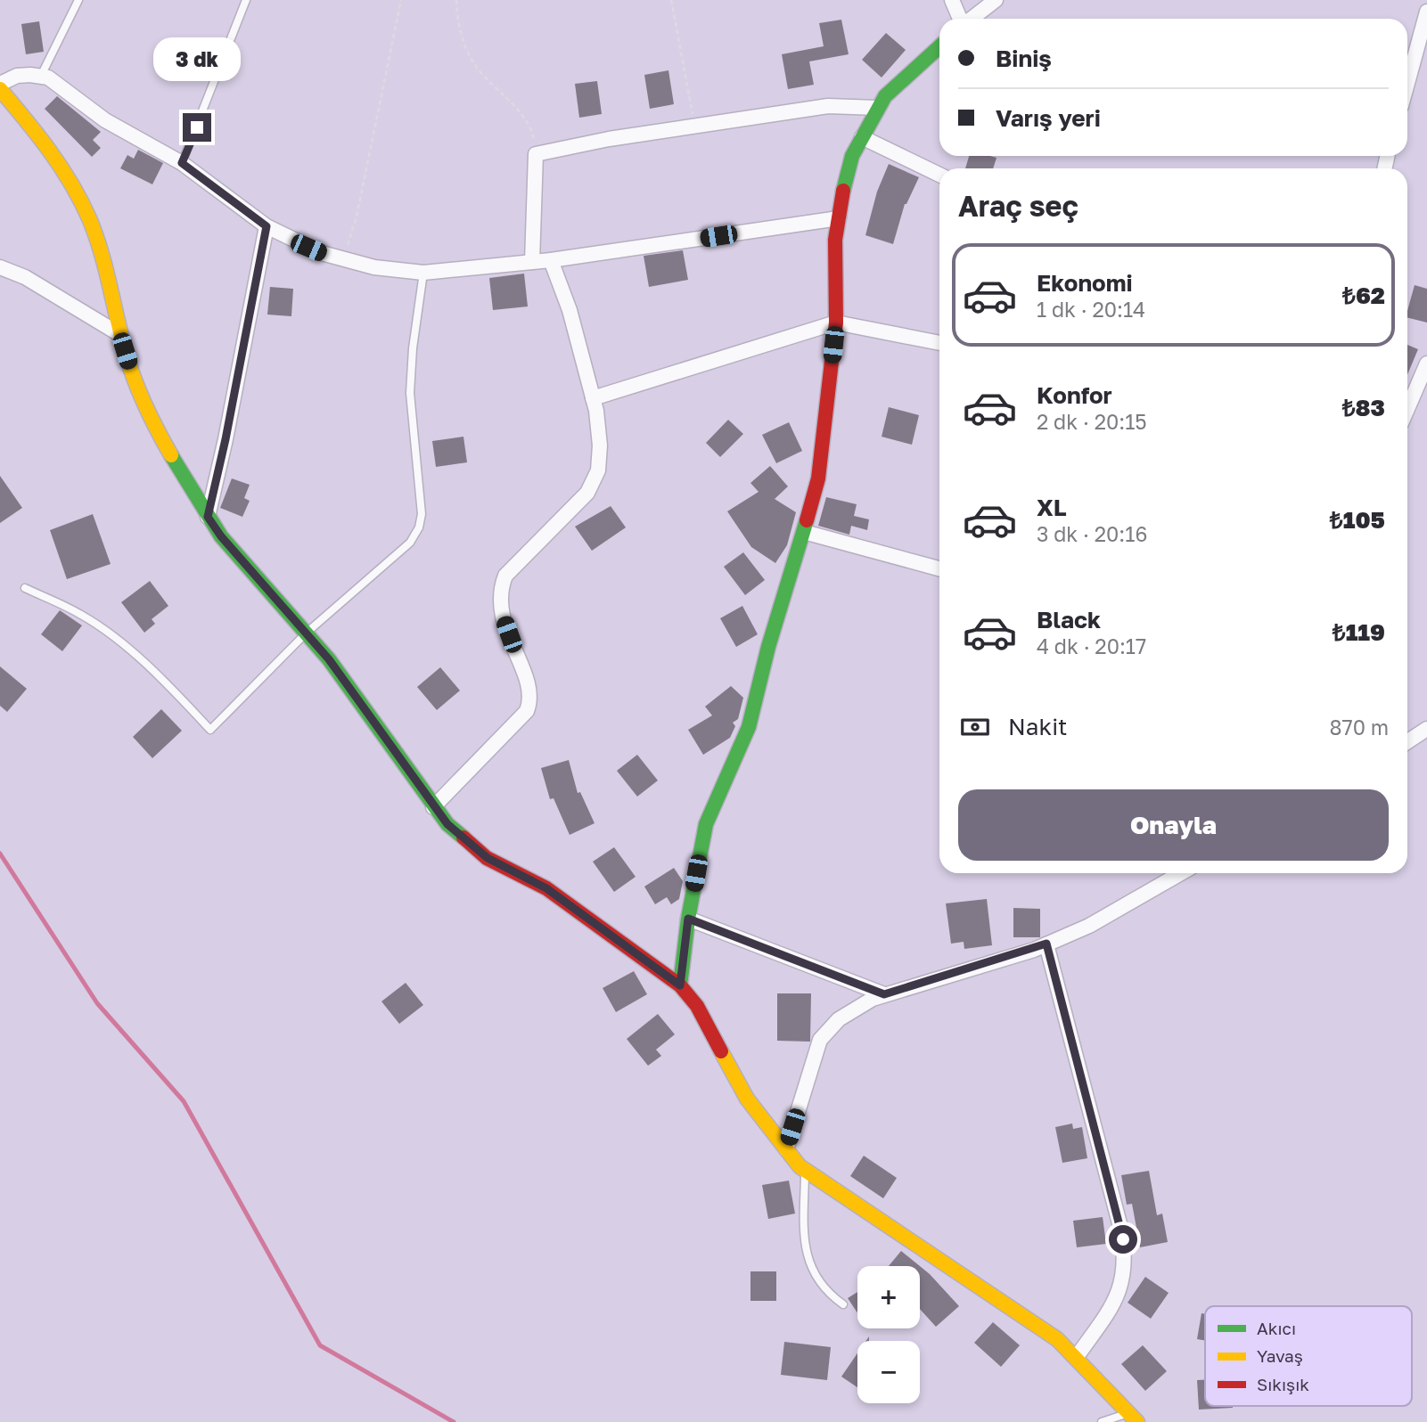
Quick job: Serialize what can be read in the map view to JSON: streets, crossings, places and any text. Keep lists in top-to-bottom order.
{
  "legend": ["Akıcı", "Yavaş", "Sıkışık"],
  "page": {
    "banner": ["Biniş", "Varış yeri"],
    "bubble": "3 dk",
    "heading": "Araç seç",
    "list": [
      {
        "name": "Ekonomi",
        "note": "1 dk · 20:14",
        "value": "₺62"
      },
      {
        "name": "Konfor",
        "note": "2 dk · 20:15",
        "value": "₺83"
      },
      {
        "name": "XL",
        "note": "3 dk · 20:16",
        "value": "₺105"
      },
      {
        "name": "Black",
        "note": "4 dk · 20:17",
        "value": "₺119"
      }
    ],
    "pay": ["Nakit", "870 m"],
    "buttons": "Onayla",
    "map_buttons": ["+", "−"]
  }
}
